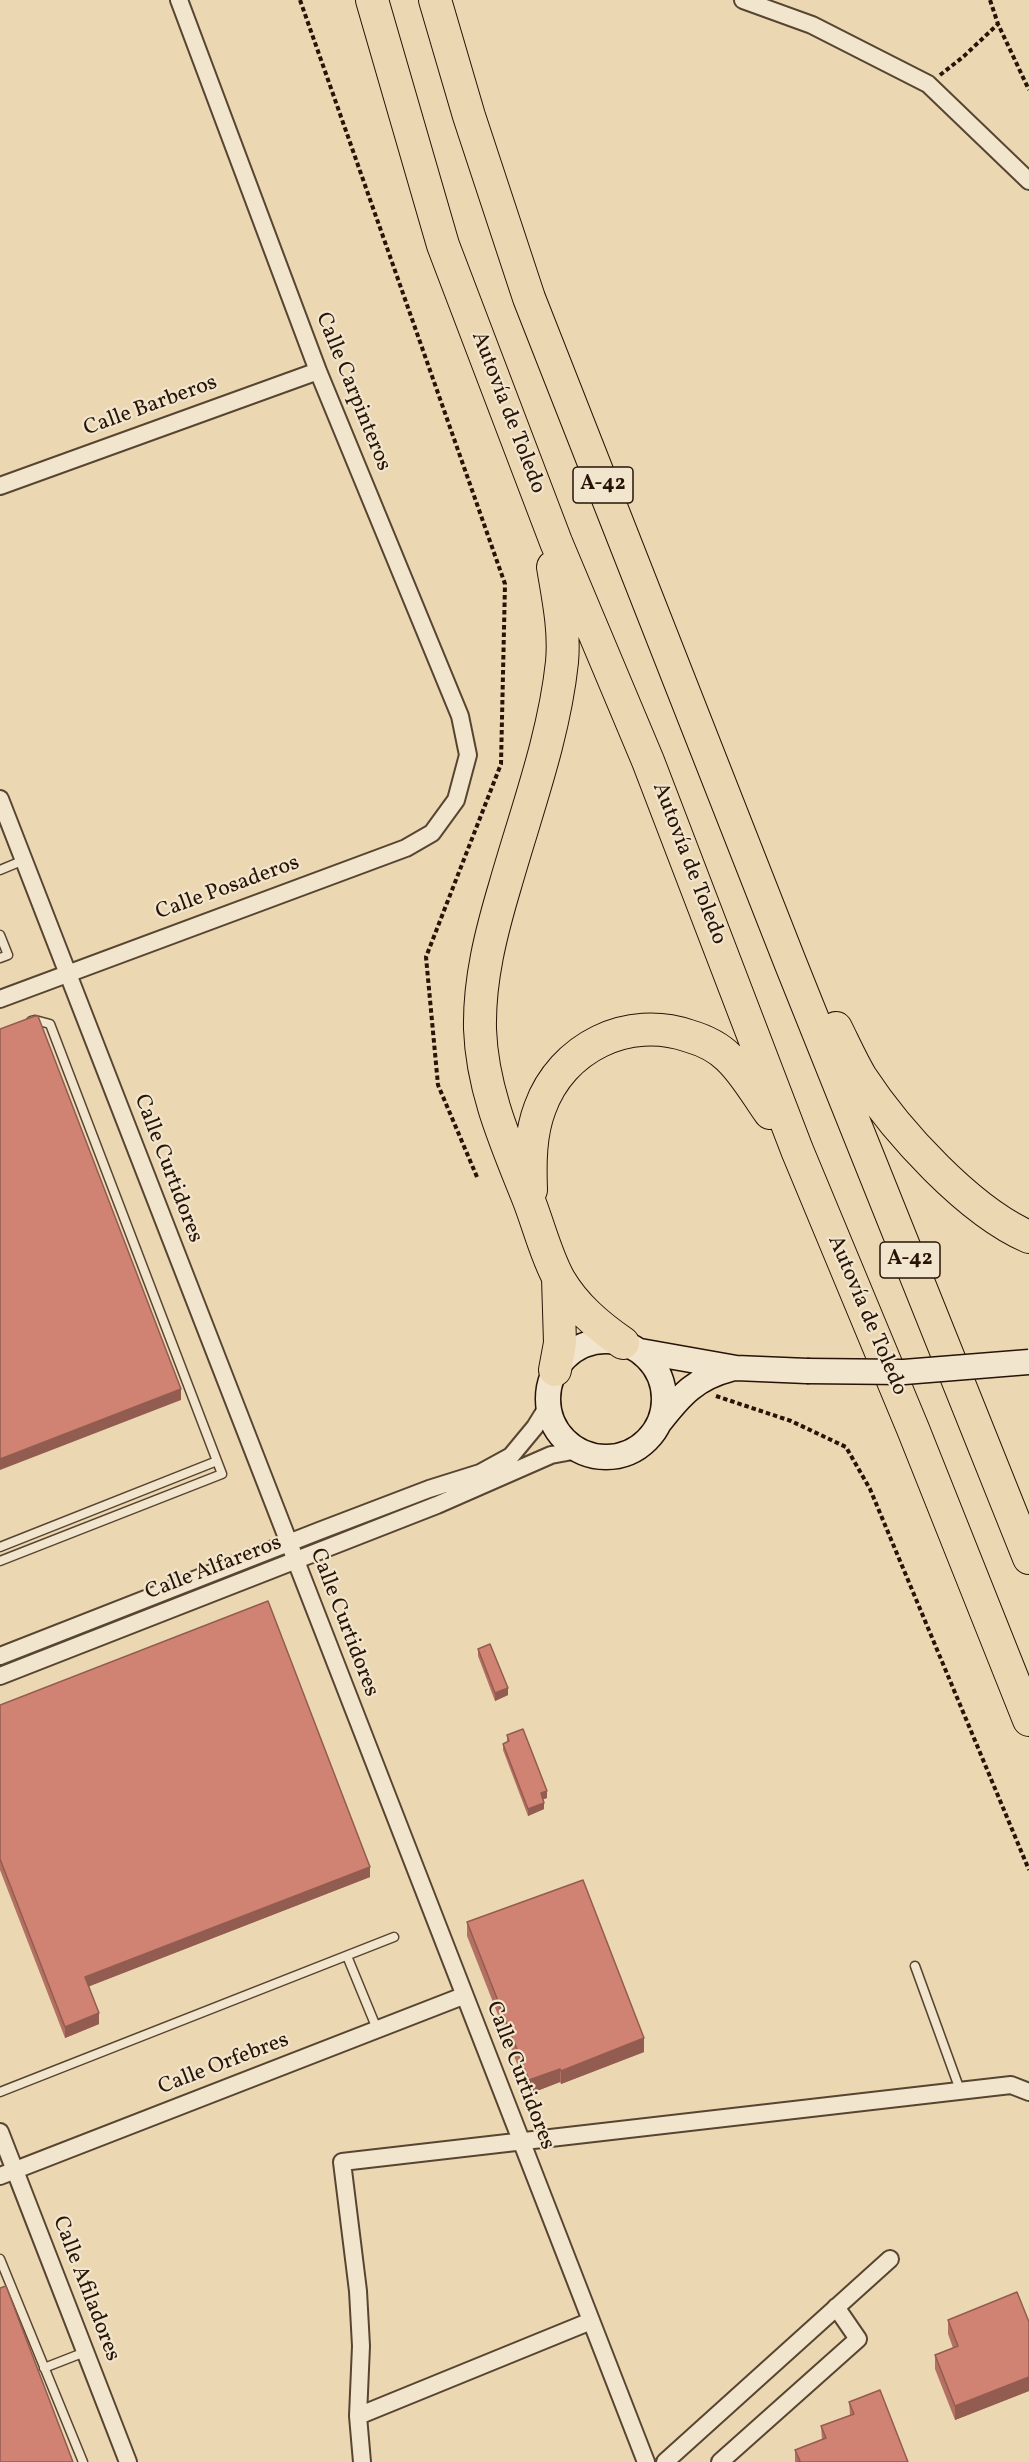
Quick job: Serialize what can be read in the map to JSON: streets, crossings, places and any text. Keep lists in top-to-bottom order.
{
  "streets": {
    "highway": ["Autovía de Toledo", "A-42"],
    "street": [
      "Calle Carpinteros",
      "Calle Barberos",
      "Calle Posaderos",
      "Calle Curtidores",
      "Calle Alfareros",
      "Calle Orfebres",
      "Calle Afiladores"
    ]
  },
  "crossings": [
    ["Calle Carpinteros", "Calle Barberos"],
    ["Calle Carpinteros", "Calle Posaderos"],
    ["Calle Posaderos", "Calle Curtidores"],
    ["Calle Curtidores", "Calle Alfareros"],
    ["Calle Curtidores", "Calle Orfebres"],
    ["Calle Orfebres", "Calle Afiladores"]
  ]
}
